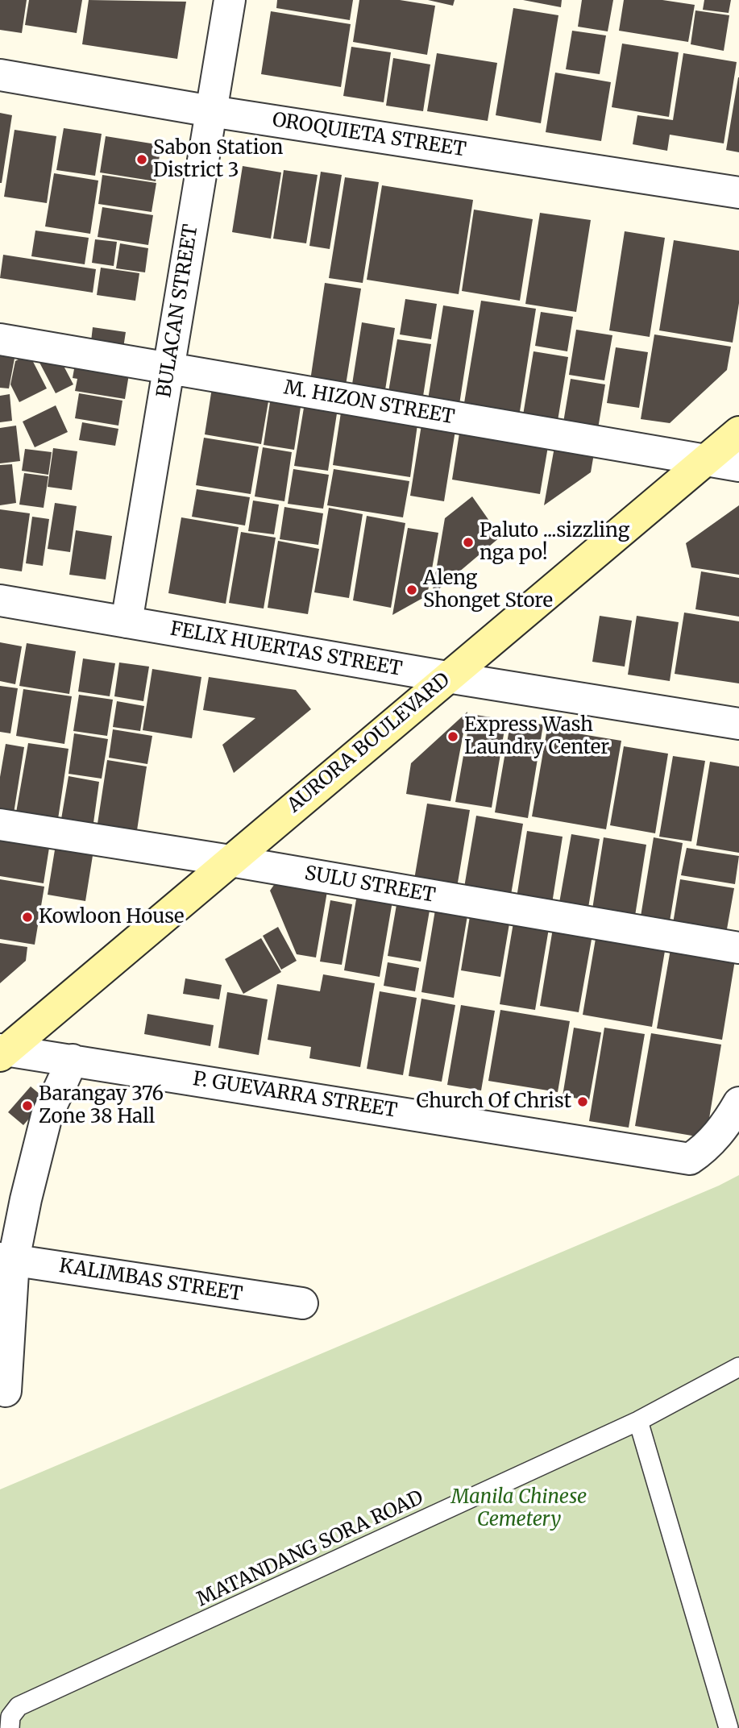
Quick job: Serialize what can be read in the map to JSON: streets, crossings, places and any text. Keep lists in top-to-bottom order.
{
  "streets": {
    "main road": ["AURORA BOULEVARD"],
    "street": [
      "OROQUIETA STREET",
      "BULACAN STREET",
      "M. HIZON STREET",
      "FELIX HUERTAS STREET",
      "SULU STREET",
      "P. GUEVARRA STREET",
      "KALIMBAS STREET"
    ],
    "lane": ["MATANDANG SORA ROAD"]
  },
  "crossings": [
    ["OROQUIETA STREET", "BULACAN STREET"],
    ["BULACAN STREET", "M. HIZON STREET"],
    ["BULACAN STREET", "FELIX HUERTAS STREET"],
    ["M. HIZON STREET", "AURORA BOULEVARD"],
    ["FELIX HUERTAS STREET", "AURORA BOULEVARD"],
    ["AURORA BOULEVARD", "SULU STREET"],
    ["AURORA BOULEVARD", "P. GUEVARRA STREET"]
  ],
  "parks": ["Manila Chinese Cemetery"],
  "places": [
    "Sabon Station District 3",
    "Paluto ...sizzling nga po!",
    "Aleng Shonget Store",
    "Express Wash Laundry Center",
    "Kowloon House",
    "Church Of Christ",
    "Barangay 376 Zone 38 Hall"
  ]
}
